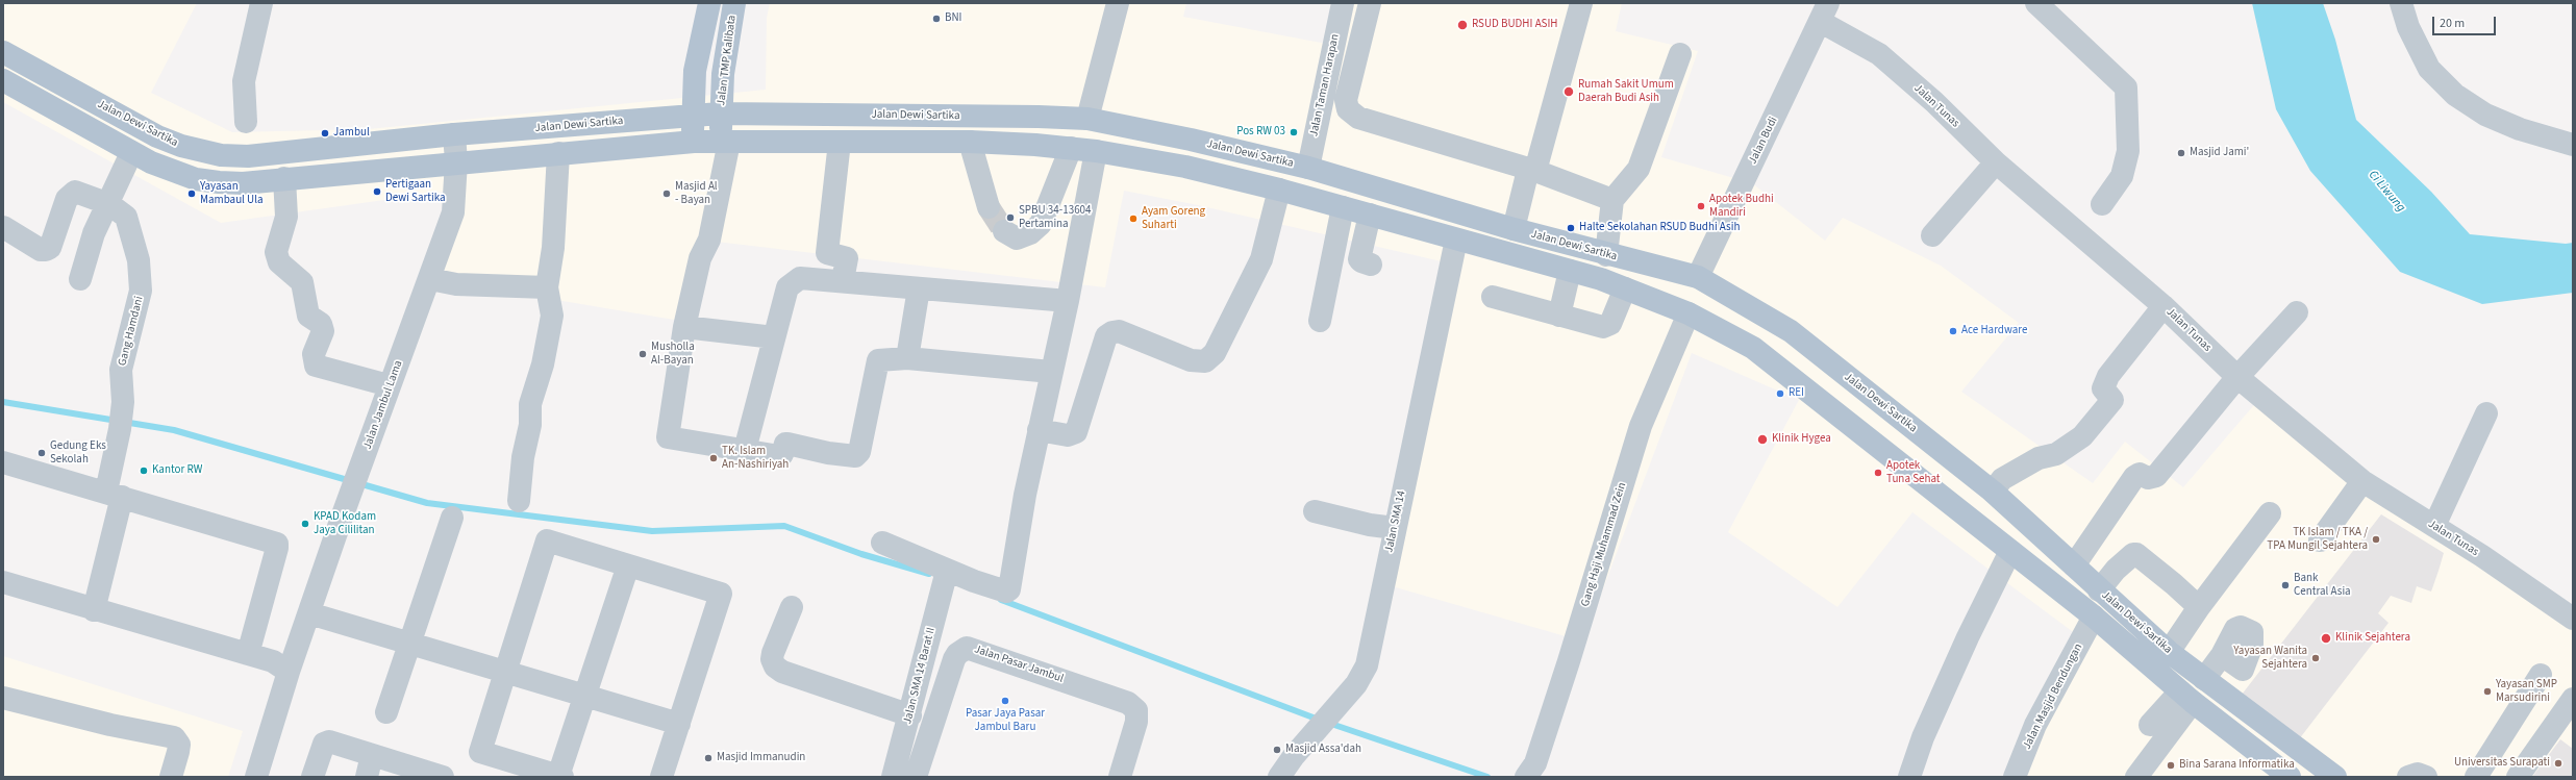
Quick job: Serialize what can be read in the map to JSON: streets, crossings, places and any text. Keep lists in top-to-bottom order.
{
  "streets": {
    "main road": ["Jalan TMP Kalibata", "Jalan Dewi Sartika"],
    "street": [
      "Jalan Taman Harapan",
      "Jalan Tunas",
      "Jalan Budi",
      "Gang Hamdani",
      "Jalan Jambul Lama",
      "Jalan SMA 14",
      "Gang Haji Muhammad Zein",
      "Jalan Pasar Jambul",
      "Jalan SMA 14 Barat II",
      "Jalan Masjid Bendungan"
    ]
  },
  "crossings": [
    ["Jalan TMP Kalibata", "Jalan Dewi Sartika"],
    ["Jalan Taman Harapan", "Jalan Dewi Sartika"],
    ["Jalan Tunas", "Jalan Budi"],
    ["Jalan Dewi Sartika", "Jalan Budi"],
    ["Jalan Dewi Sartika", "Jalan Jambul Lama"],
    ["Jalan Dewi Sartika", "Jalan SMA 14"],
    ["Jalan Dewi Sartika", "Gang Haji Muhammad Zein"],
    ["Jalan Dewi Sartika", "Jalan Masjid Bendungan"]
  ],
  "water": ["Ci Liwung"],
  "places": [
    "BNI",
    "RSUD BUDHI ASIH",
    "Rumah Sakit Umum Daerah Budi Asih",
    "Pos RW 03",
    "Jambul",
    "Masjid Jami'",
    "Pertigaan Dewi Sartika",
    "Yayasan Mambaul Ula",
    "Masjid Al - Bayan",
    "Apotek Budhi Mandiri",
    "SPBU 34-13604 Pertamina",
    "Ayam Goreng Suharti",
    "Halte Sekolahan RSUD Budhi Asih",
    "Ace Hardware",
    "Musholla Al-Bayan",
    "REI",
    "Klinik Hygea",
    "Gedung Eks Sekolah",
    "TK. Islam An-Nashiriyah",
    "Kantor RW",
    "Apotek Tuna Sehat",
    "KPAD Kodam Jaya Cililitan",
    "TK Islam / TKA / TPA Mungil Sejahtera",
    "Bank Central Asia",
    "Klinik Sejahtera",
    "Yayasan Wanita Sejahtera",
    "Yayasan SMP Marsudirini",
    "Pasar Jaya Pasar Jambul Baru",
    "Masjid Assa'dah",
    "Masjid Immanudin",
    "Universitas Surapati",
    "Bina Sarana Informatika"
  ],
  "scale_bar": "20 m"
}
